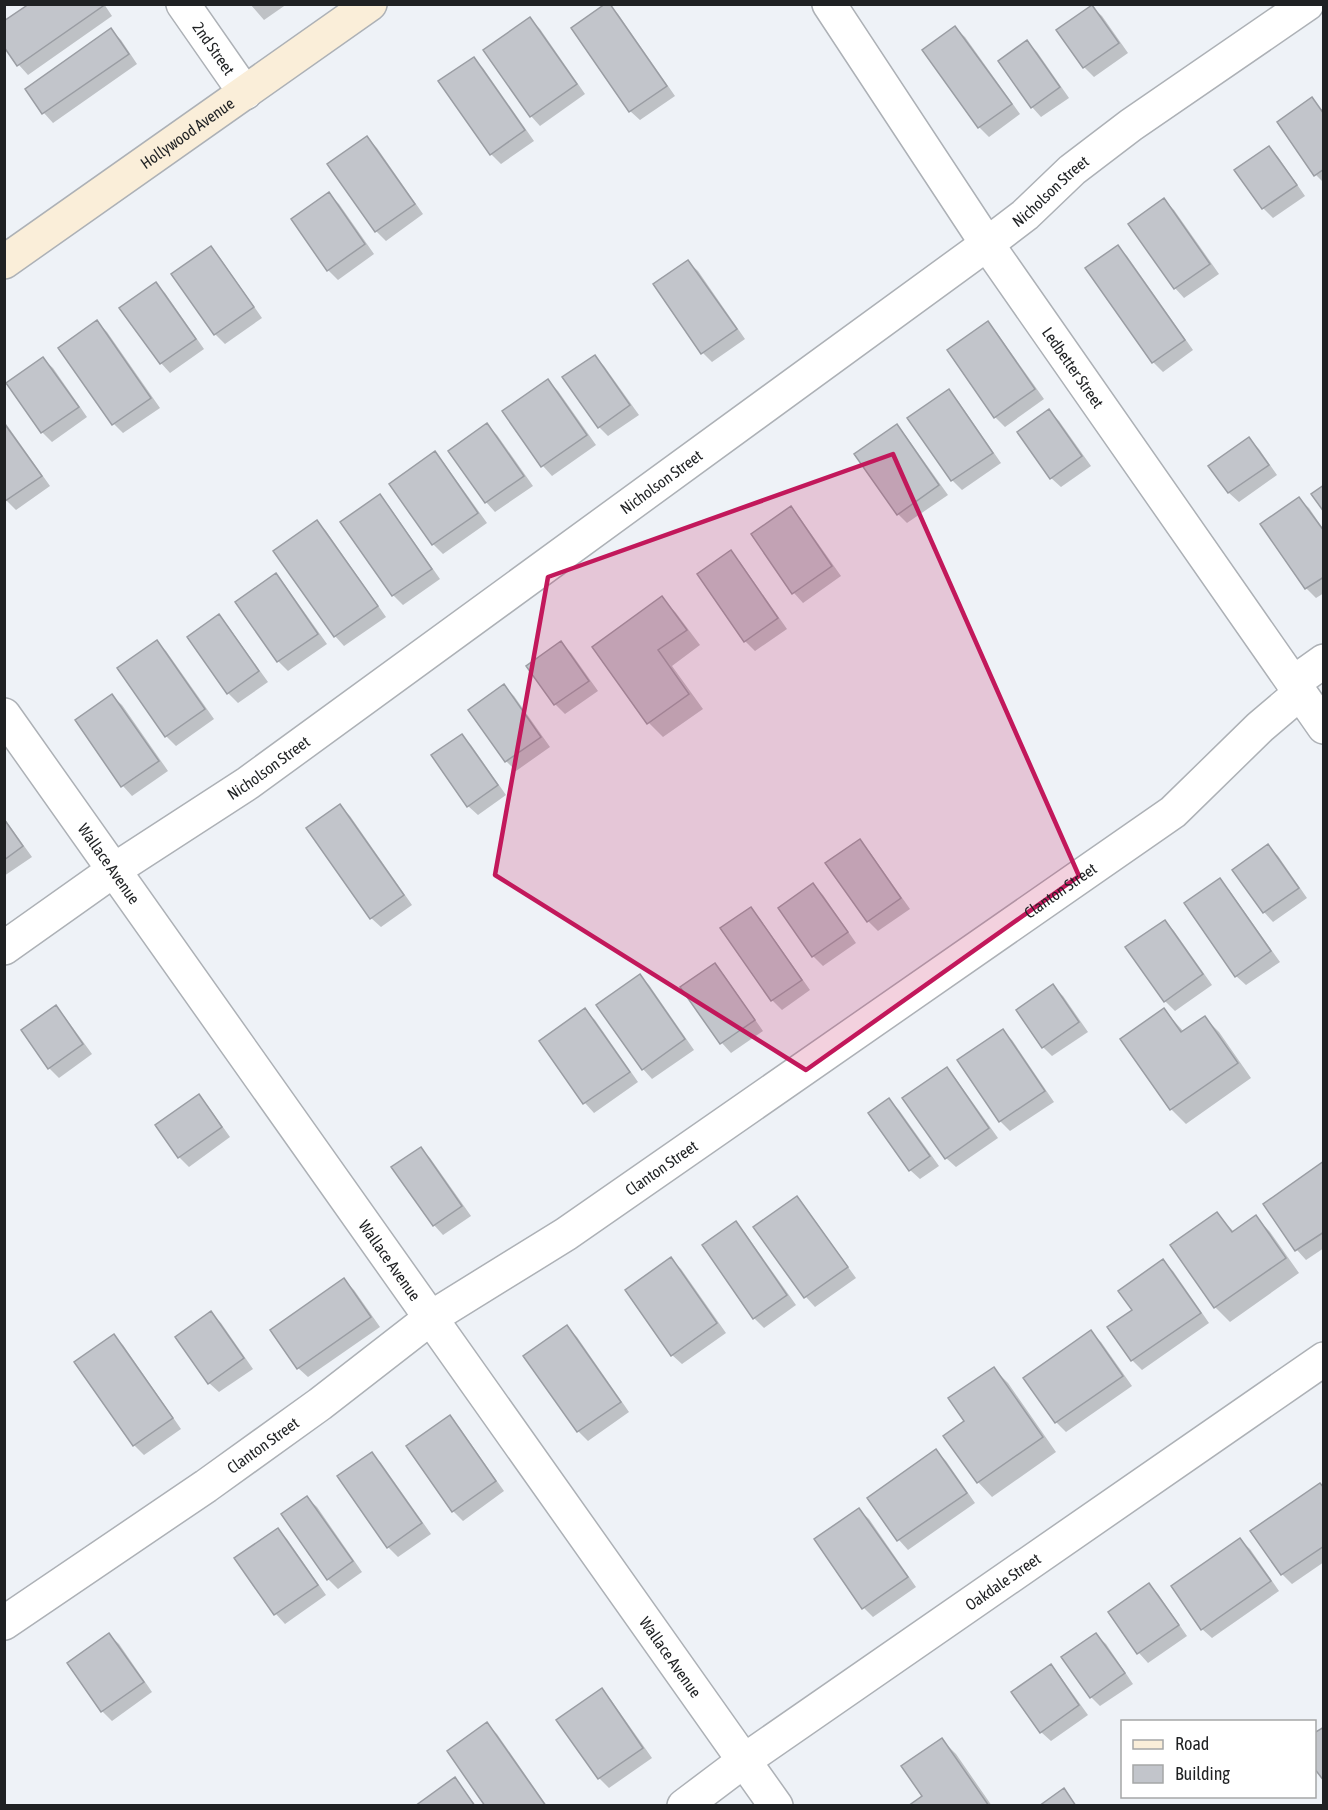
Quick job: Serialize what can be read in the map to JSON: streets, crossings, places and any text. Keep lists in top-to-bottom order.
{
  "streets": {
    "main road": ["Hollywood Avenue"],
    "street": [
      "2nd Street",
      "Nicholson Street",
      "Ledbetter Street",
      "Wallace Avenue",
      "Clanton Street",
      "Oakdale Street"
    ]
  },
  "crossings": [
    ["2nd Street", "Hollywood Avenue"],
    ["Nicholson Street", "Ledbetter Street"],
    ["Nicholson Street", "Wallace Avenue"],
    ["Ledbetter Street", "Clanton Street"],
    ["Wallace Avenue", "Clanton Street"],
    ["Wallace Avenue", "Oakdale Street"]
  ],
  "legend": ["Road", "Building"]
}
